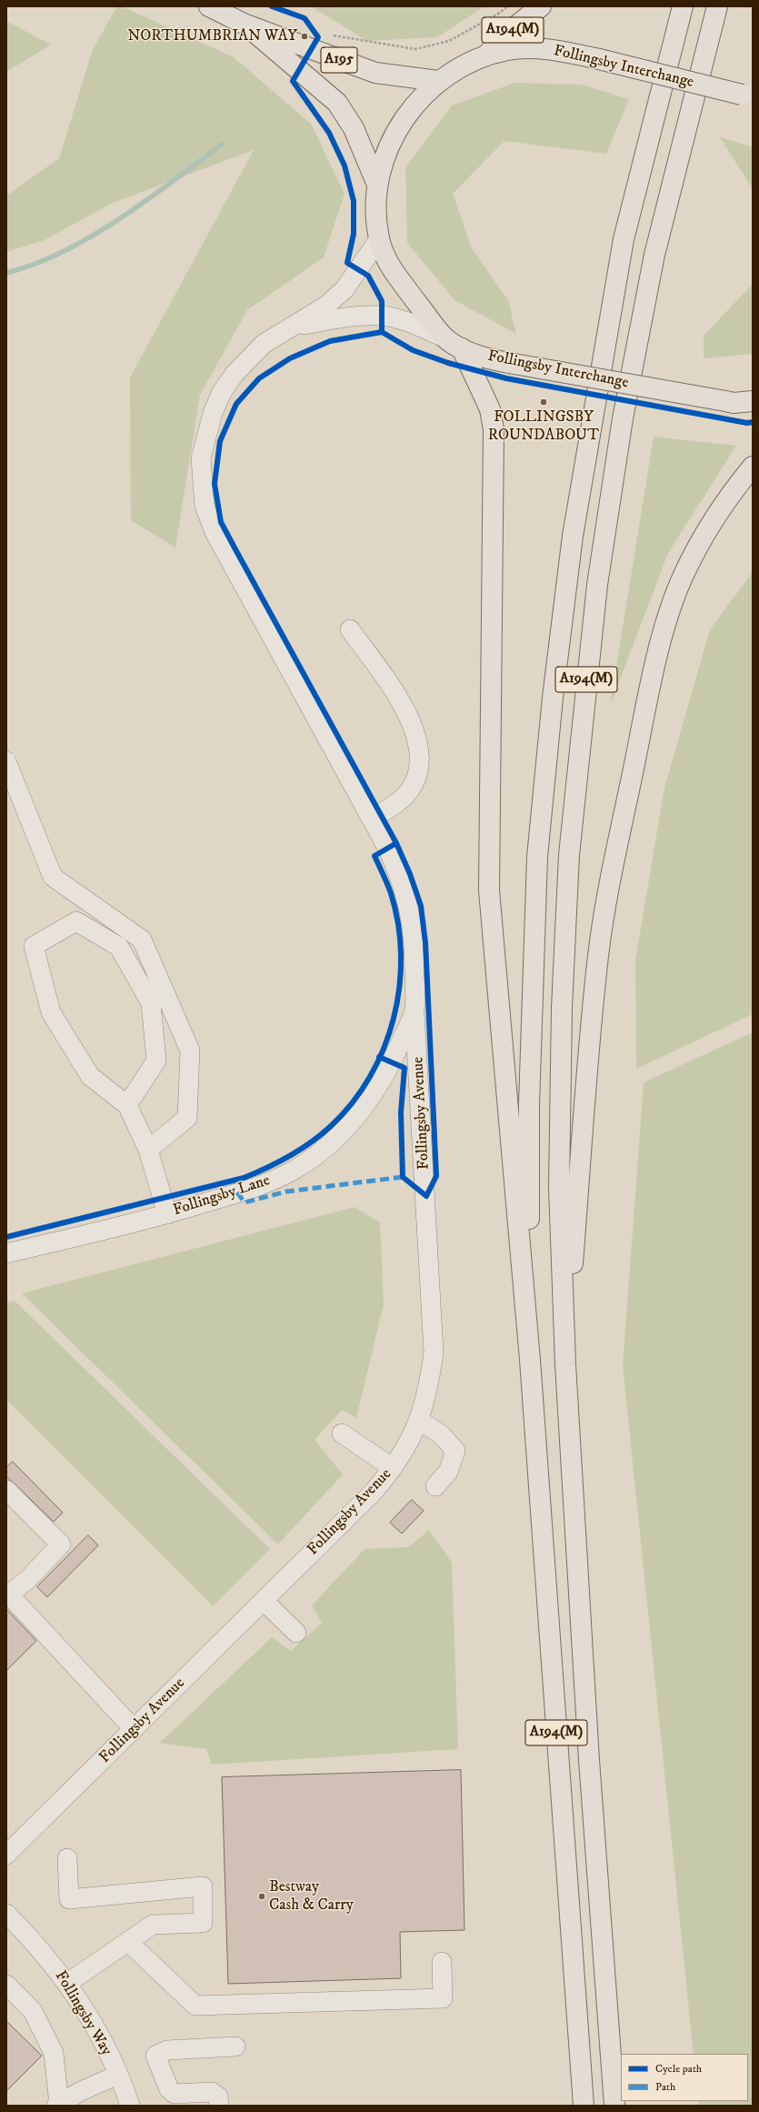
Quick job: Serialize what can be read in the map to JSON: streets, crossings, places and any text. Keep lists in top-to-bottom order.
{
  "streets": {
    "main road": ["A194(M)", "A195", "Follingsby Interchange"],
    "street": ["Follingsby Avenue", "Follingsby Lane", "Follingsby Way"]
  },
  "crossings": [
    ["A194(M)", "Follingsby Interchange"],
    ["A195", "Follingsby Interchange"],
    ["Follingsby Interchange", "Follingsby Lane"],
    ["Follingsby Avenue", "Follingsby Lane"]
  ],
  "places": ["NORTHUMBRIAN WAY", "FOLLINGSBY ROUNDABOUT", "Bestway Cash & Carry"],
  "legend": ["Cycle path", "Path"]
}
